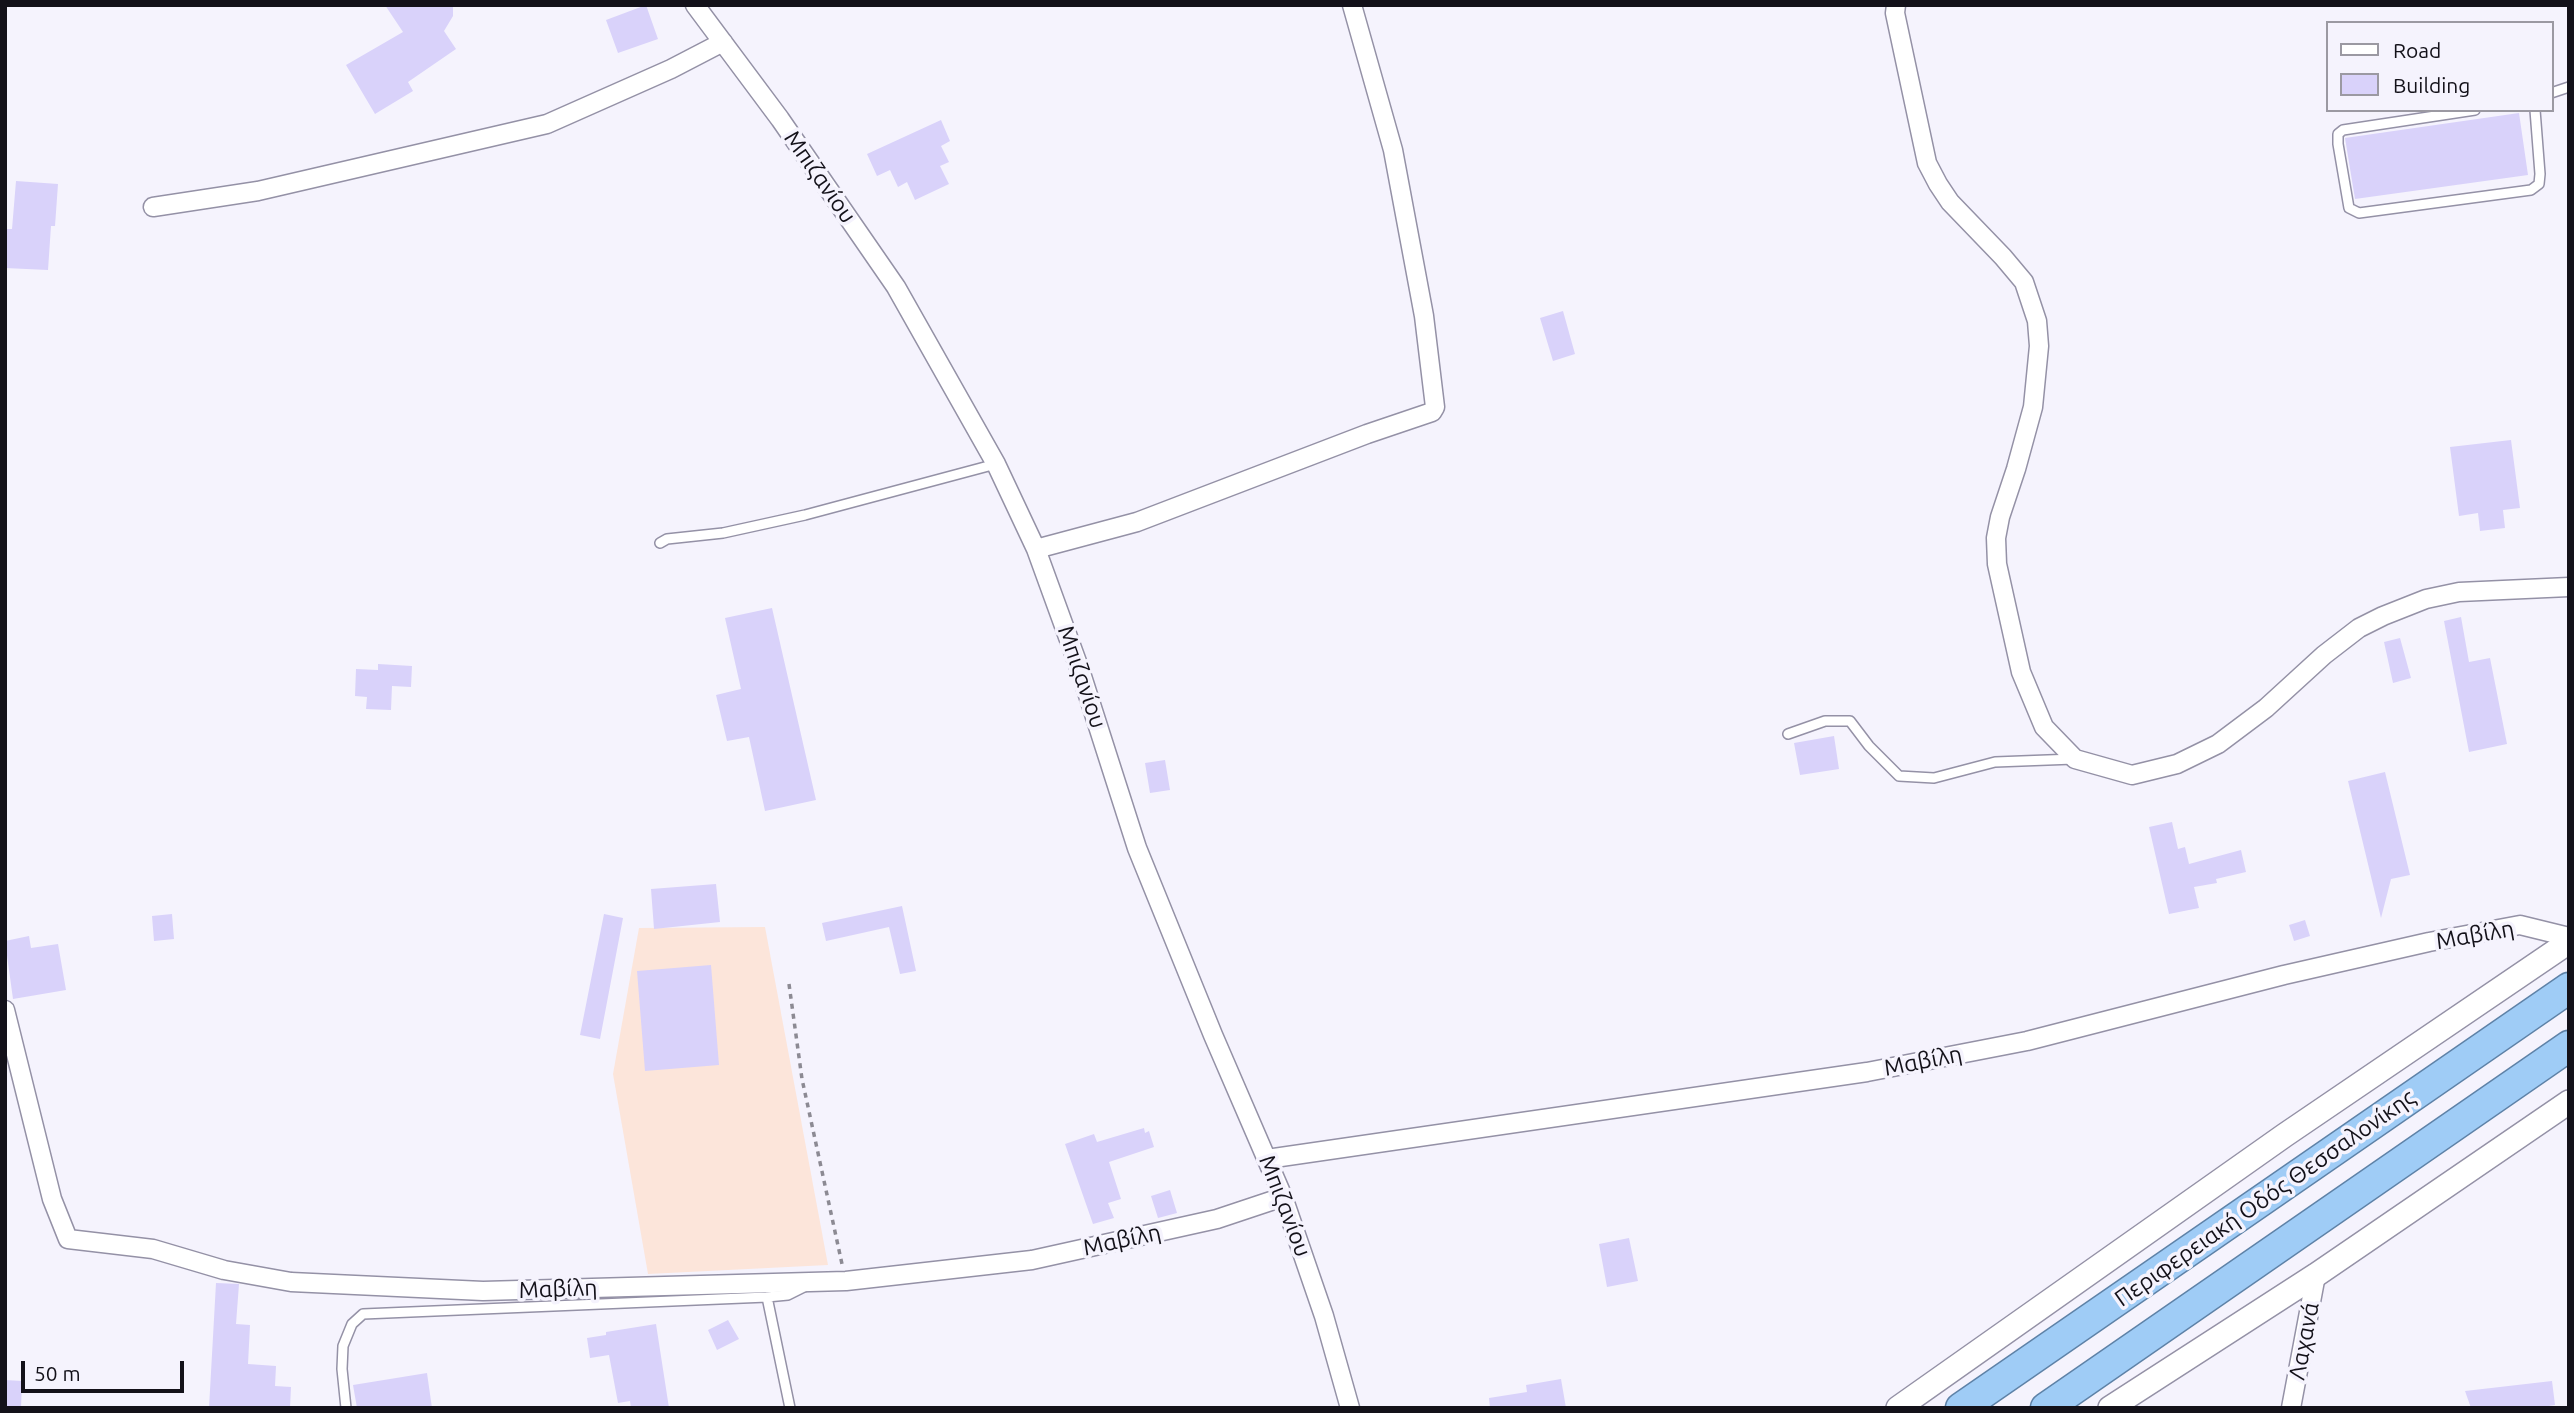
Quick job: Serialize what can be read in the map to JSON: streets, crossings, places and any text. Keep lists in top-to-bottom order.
{
  "streets": {
    "highway": ["Περιφερειακή Οδός Θεσσαλονίκης"],
    "street": ["Μπιζανίου", "Μαβίλη", "Λαχανά"]
  },
  "crossings": [
    ["Μπιζανίου", "Μαβίλη"]
  ],
  "legend": ["Road", "Building"],
  "scale_bar": "50 m"
}
